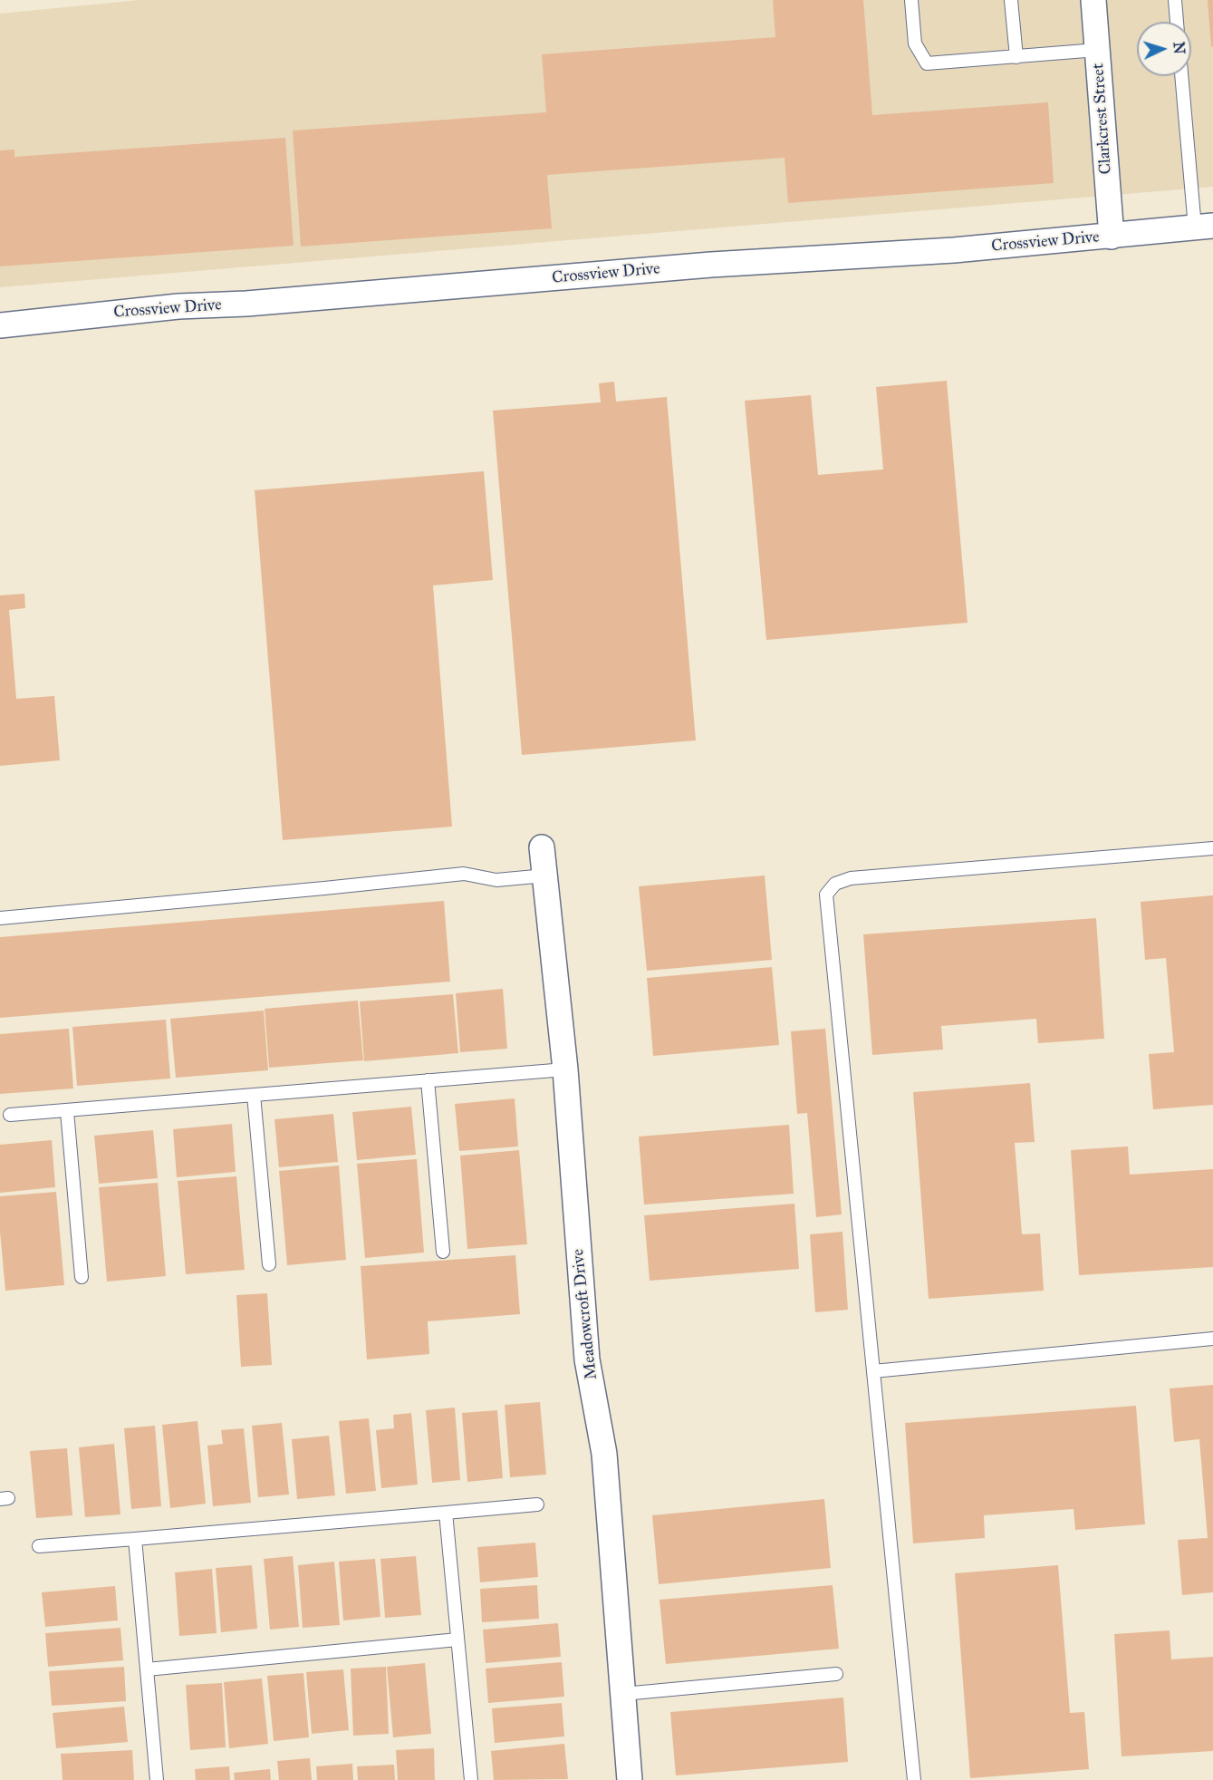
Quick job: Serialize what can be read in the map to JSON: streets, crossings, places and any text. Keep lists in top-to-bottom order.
{
  "streets": {
    "street": ["Clarkcrest Street", "Crossview Drive", "Meadowcroft Drive"]
  },
  "crossings": [
    ["Clarkcrest Street", "Crossview Drive"]
  ],
  "north": "right"
}
